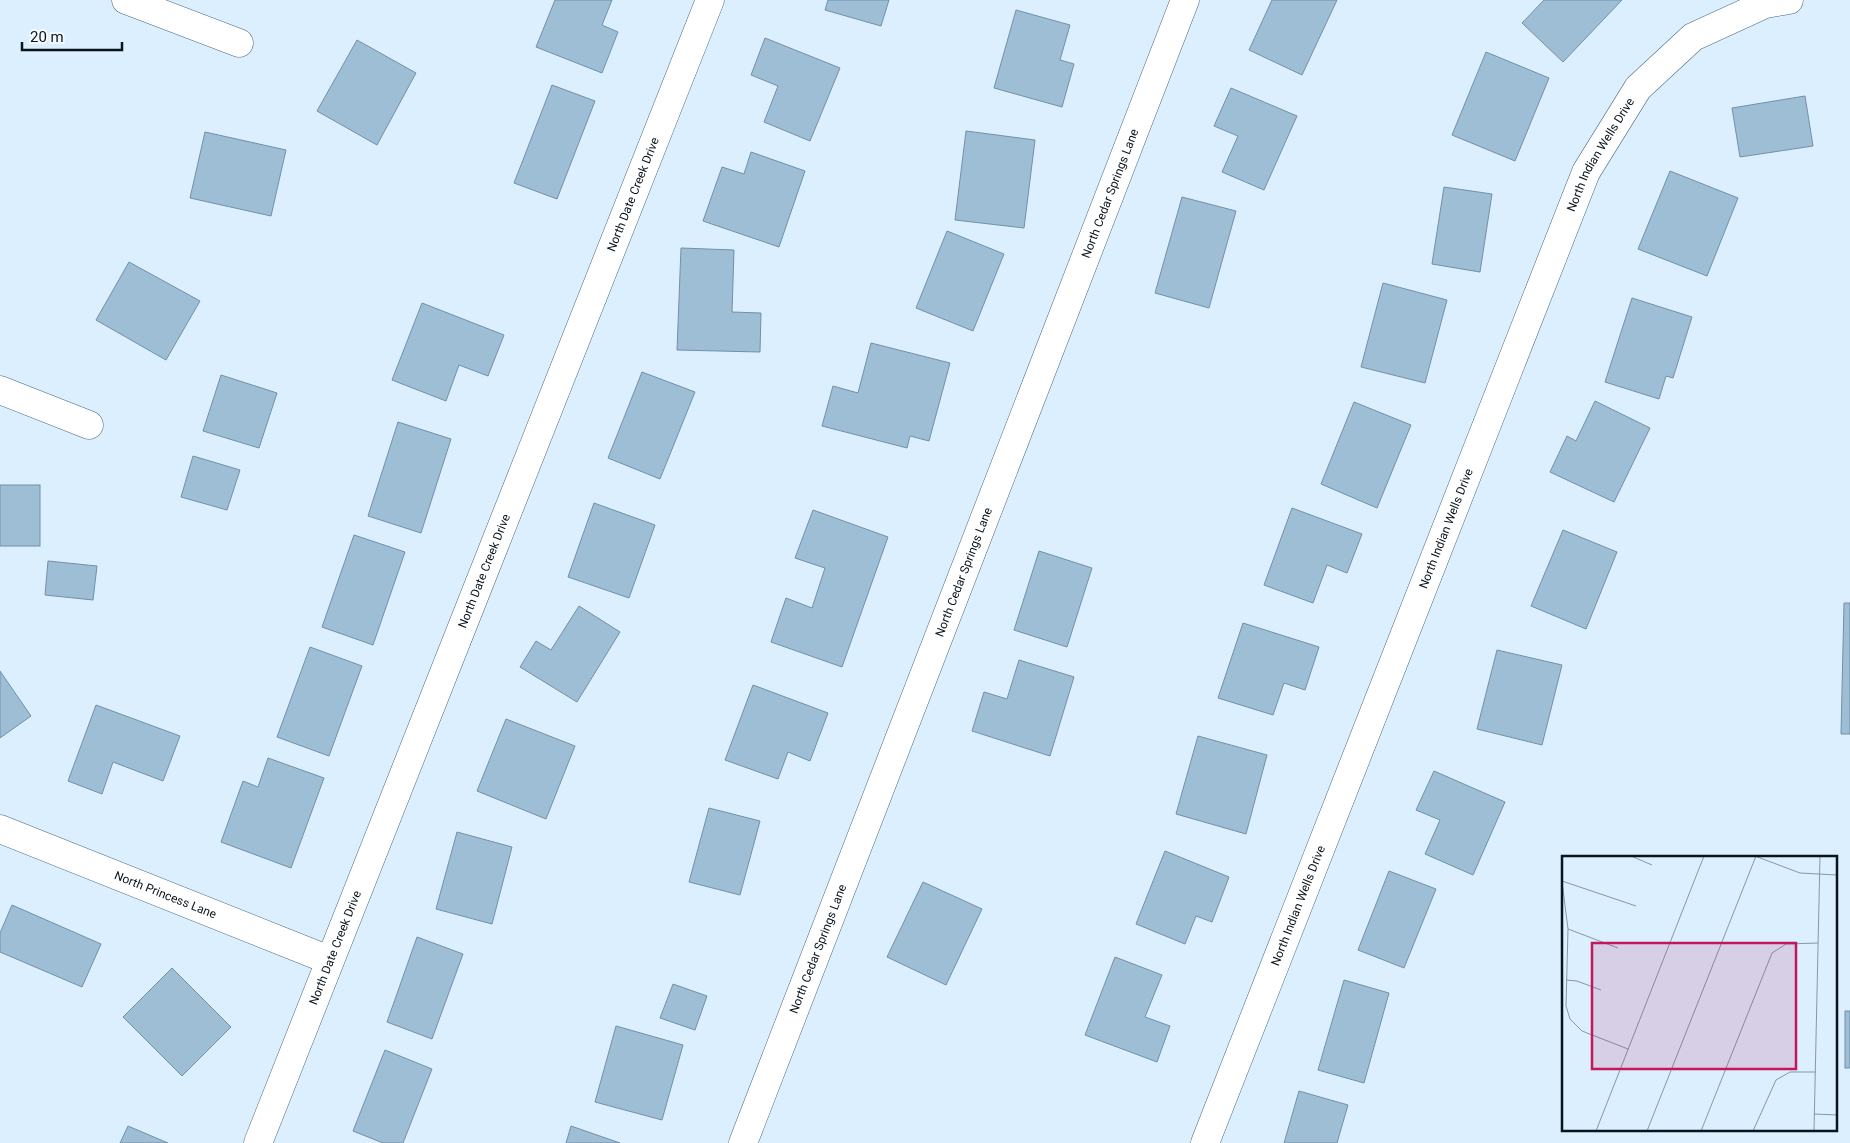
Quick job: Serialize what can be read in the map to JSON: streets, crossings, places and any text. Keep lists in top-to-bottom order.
{
  "streets": {
    "street": [
      "North Indian Wells Drive",
      "North Cedar Springs Lane",
      "North Date Creek Drive",
      "North Princess Lane"
    ]
  },
  "crossings": [
    ["North Date Creek Drive", "North Princess Lane"]
  ],
  "scale_bar": "20 m"
}
